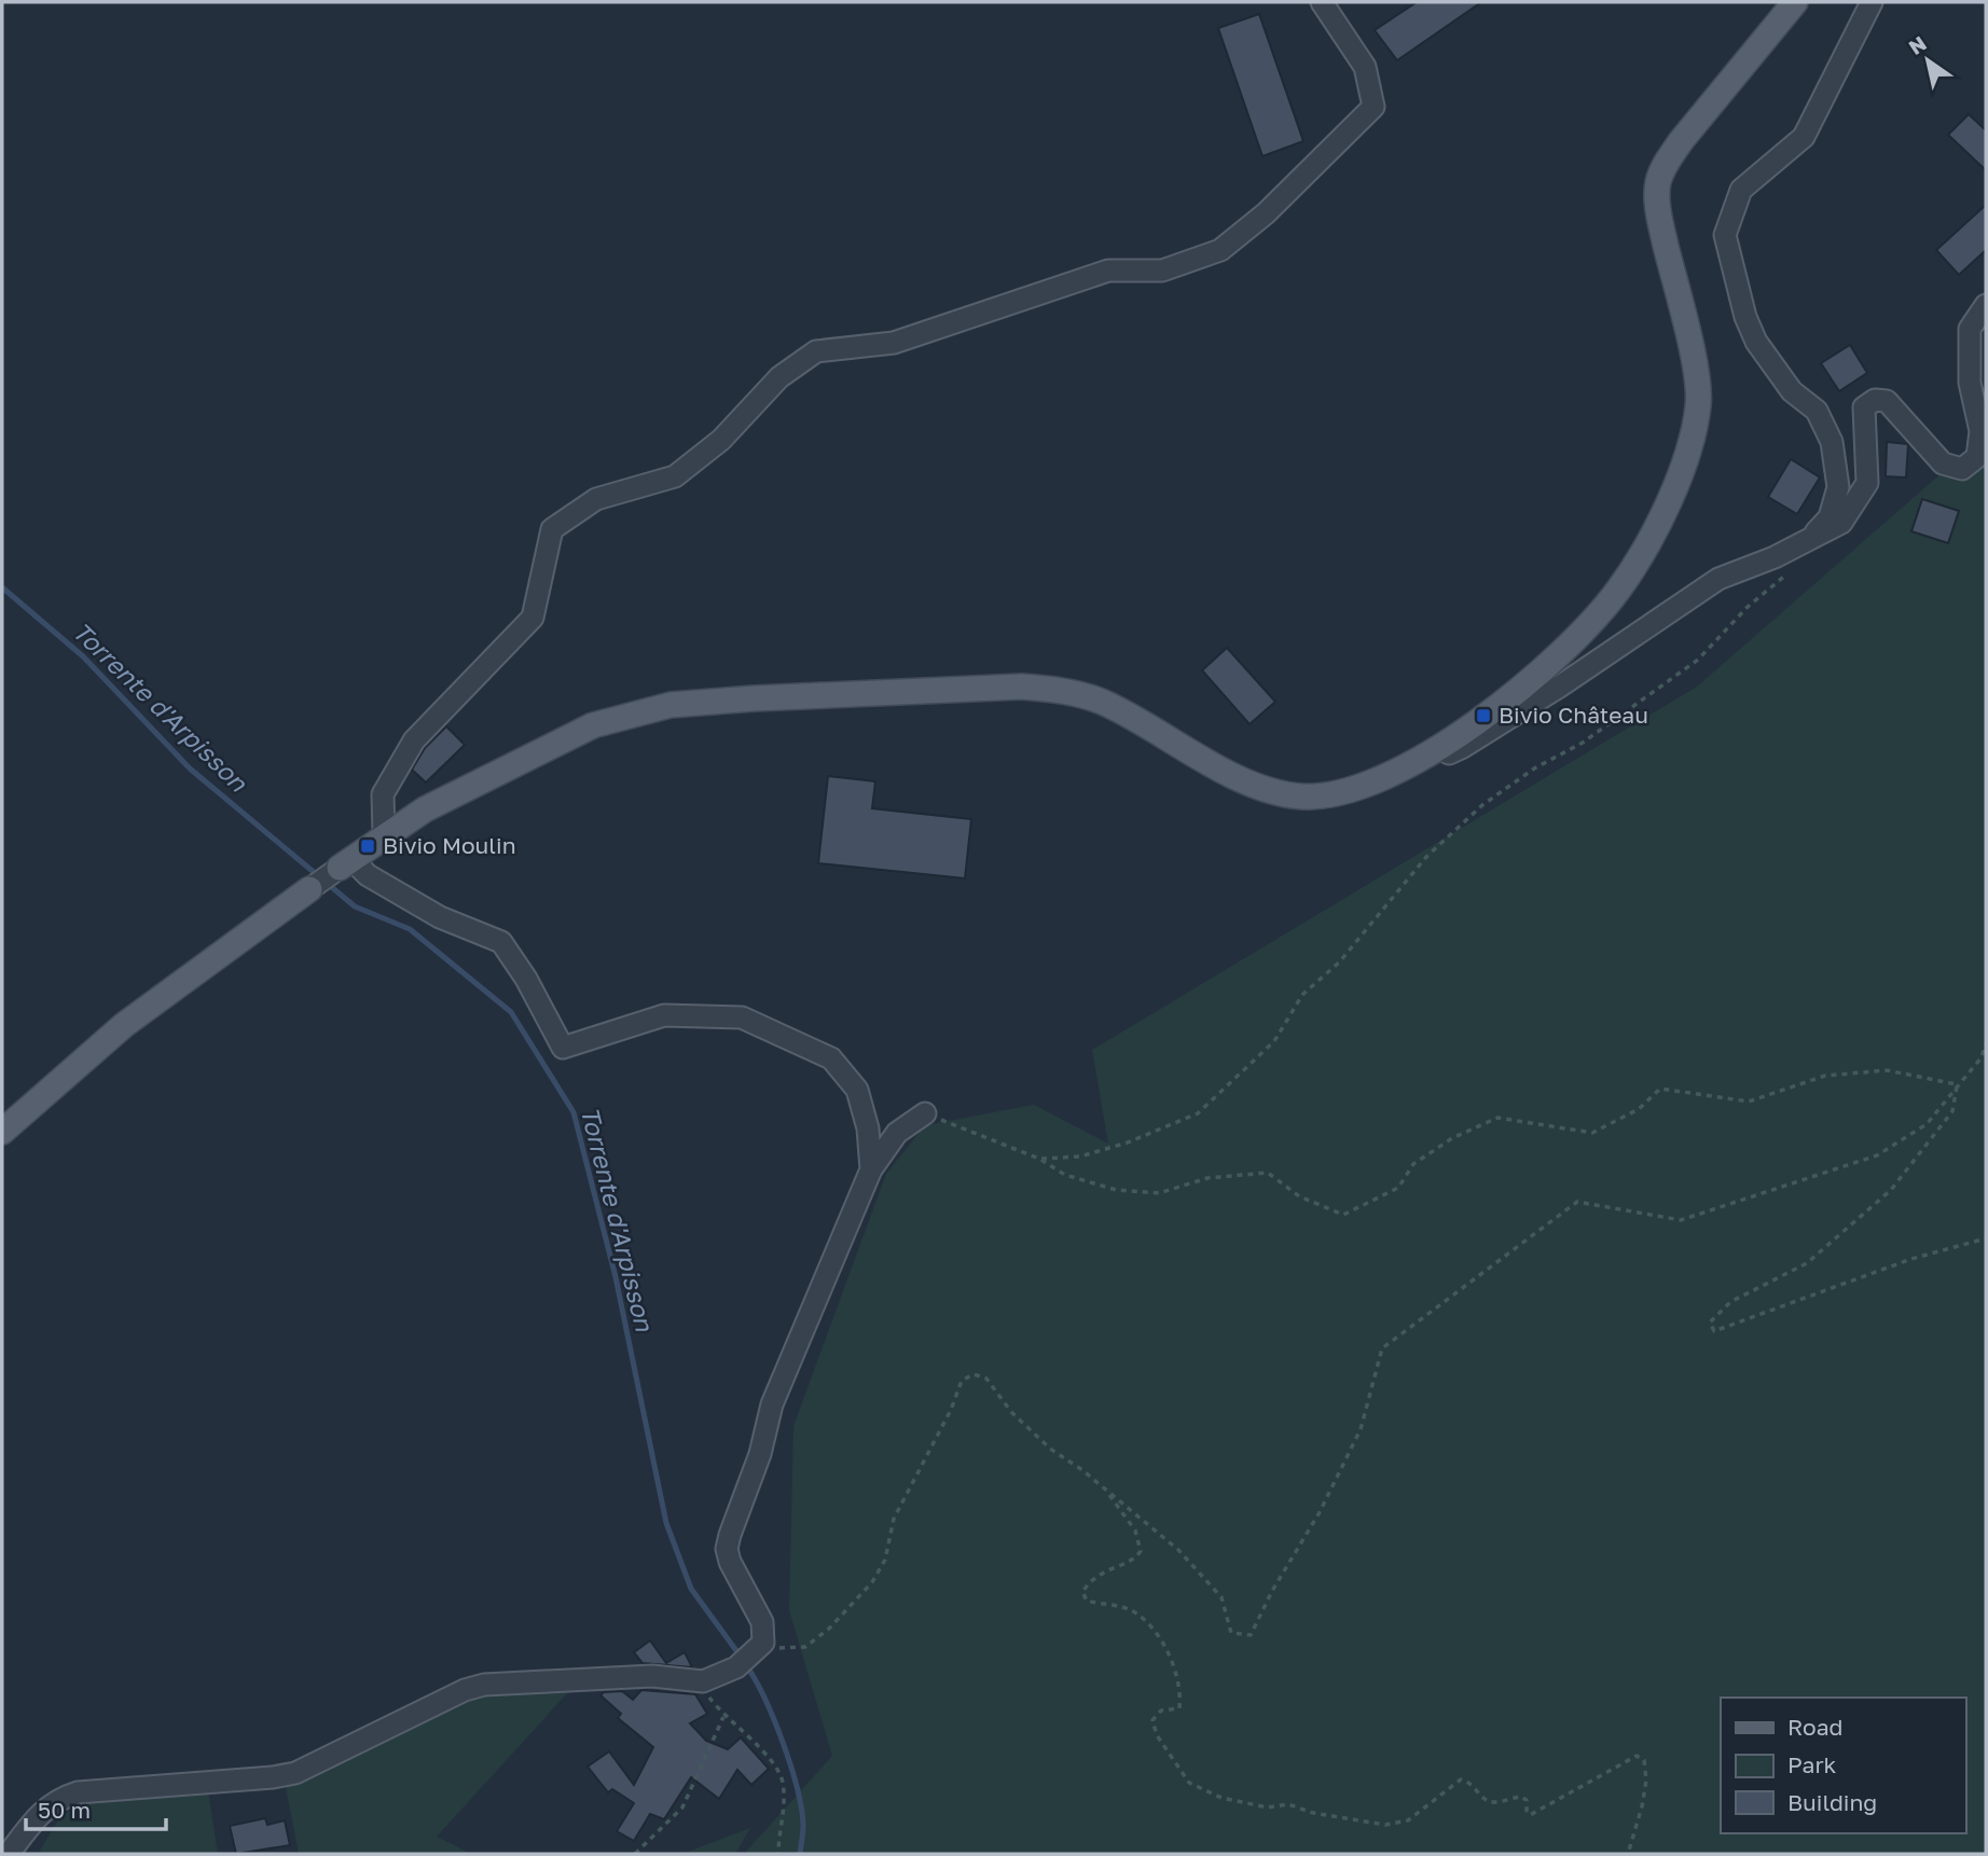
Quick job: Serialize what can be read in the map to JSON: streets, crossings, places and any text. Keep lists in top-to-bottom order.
{
  "water": ["Torrente d'Arpisson"],
  "places": {
    "transit": ["Bivio Château", "Bivio Moulin"]
  },
  "legend": ["Road", "Park", "Building"],
  "scale_bar": "50 m",
  "north": "top left"
}
